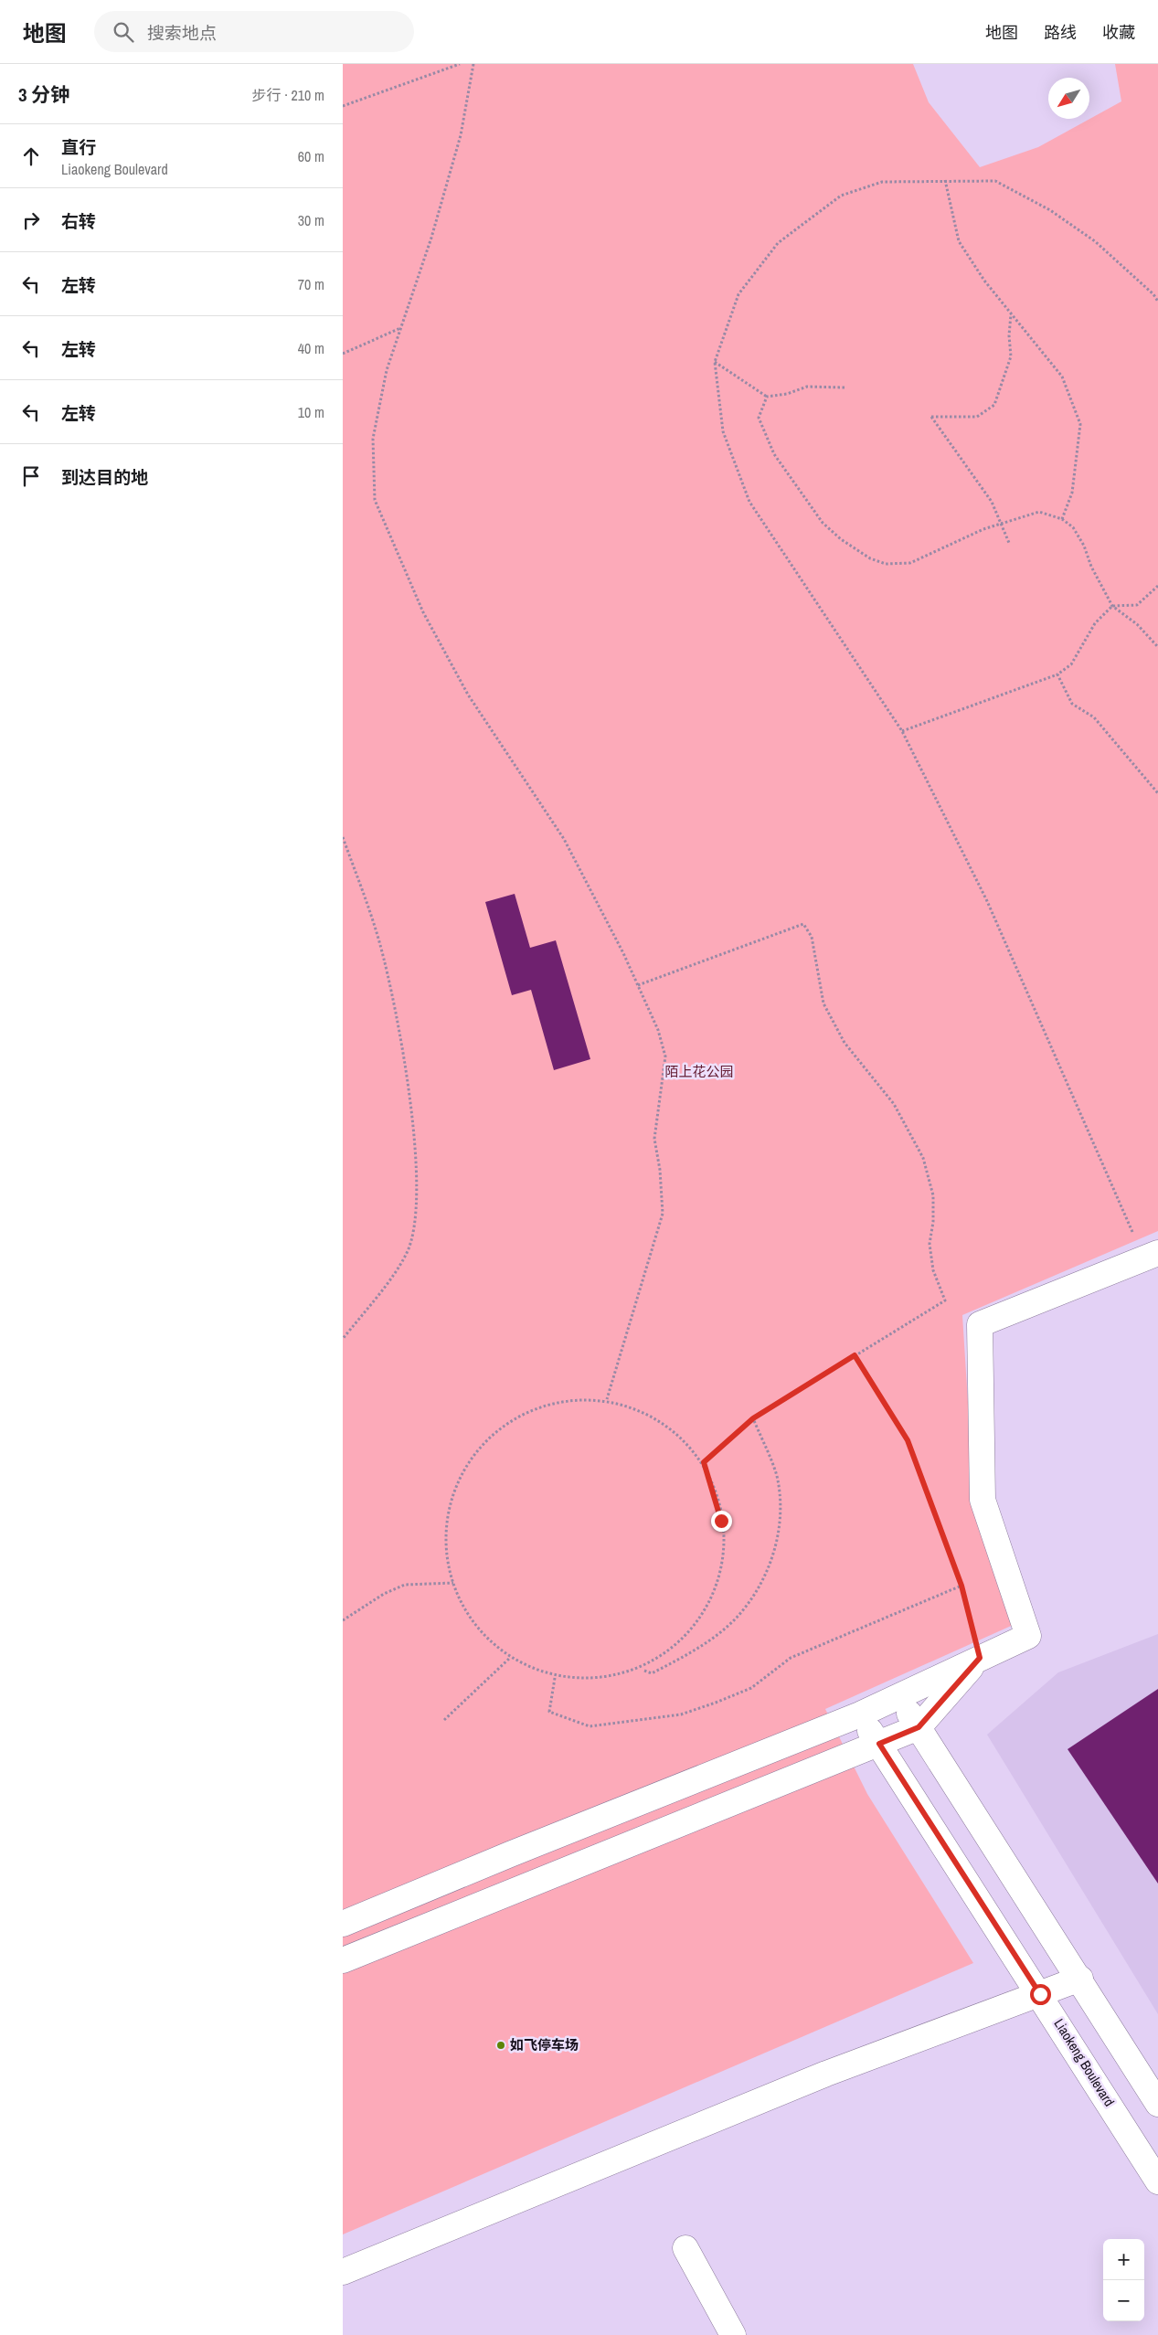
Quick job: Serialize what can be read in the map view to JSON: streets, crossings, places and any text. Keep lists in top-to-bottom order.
{
  "streets": {
    "street": ["Liaokeng Boulevard"]
  },
  "parks": ["陌上花公园"],
  "places": ["如飞停车场"],
  "north": "bottom left",
  "page": {
    "header": "地图",
    "search": "搜索地点",
    "nav": ["地图", "路线", "收藏"],
    "heading": ["3 分钟", "步行 · 210 m"],
    "list": [
      ["直行", "Liaokeng Boulevard", "60 m"],
      ["右转", "30 m"],
      ["左转", "70 m"],
      ["左转", "40 m"],
      ["左转", "10 m"],
      "到达目的地"
    ],
    "map_buttons": ["+", "−"]
  }
}
